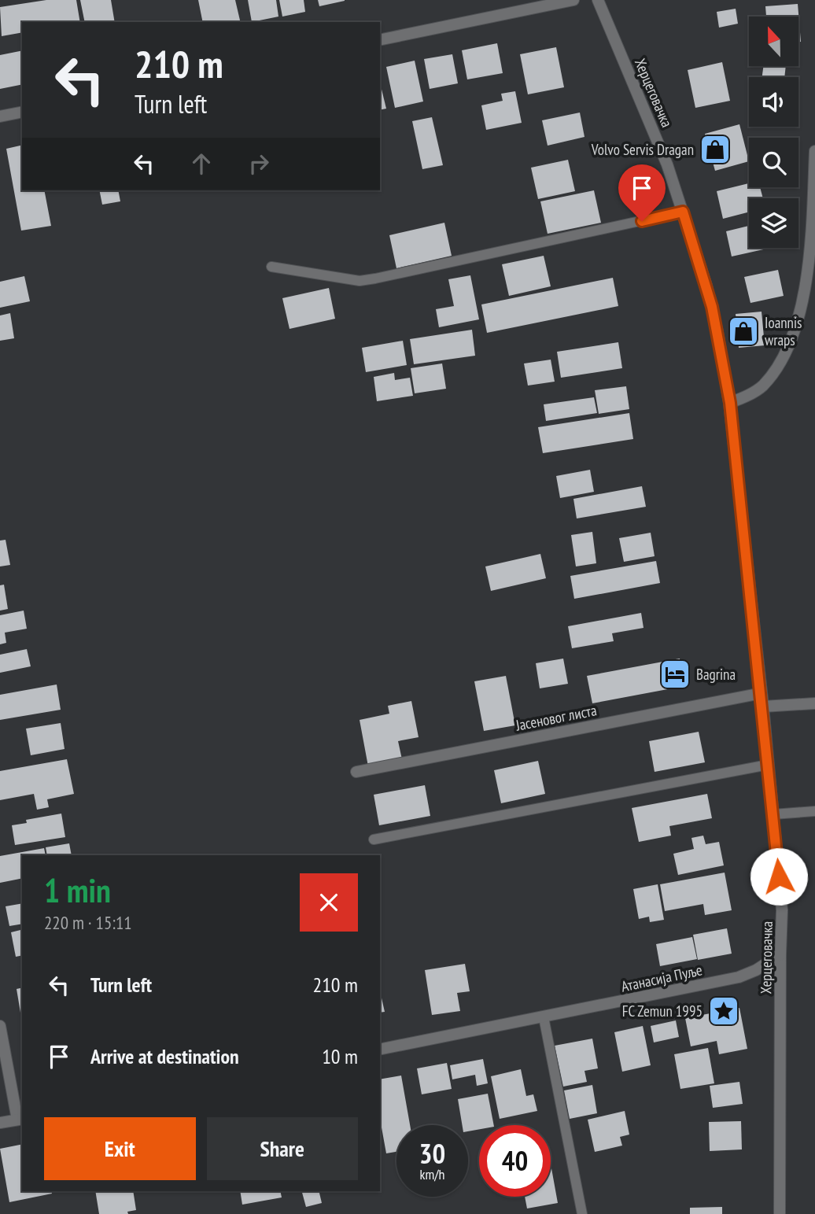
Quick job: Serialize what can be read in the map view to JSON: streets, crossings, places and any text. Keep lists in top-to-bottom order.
{
  "streets": {
    "street": ["Херцеговачка", "Јасеновог листа", "Атанасија Пуље"]
  },
  "crossings": [
    ["Херцеговачка", "Јасеновог листа"],
    ["Херцеговачка", "Атанасија Пуље"]
  ],
  "places": {
    "shop": ["Volvo Servis Dragan", "Ioannis wraps"],
    "hotel": ["Bagrina"],
    "place": ["FC Zemun 1995"]
  },
  "north": "top",
  "page": {
    "turn": ["210 m", "Turn left"],
    "heading": ["1 min", "220 m · 15:11"],
    "list": [
      {
        "name": "Turn left",
        "value": "210 m"
      },
      {
        "name": "Arrive at destination",
        "value": "10 m"
      }
    ],
    "buttons": ["Exit", "Share"],
    "speed": "30 km/h",
    "limit": "40"
  }
}
